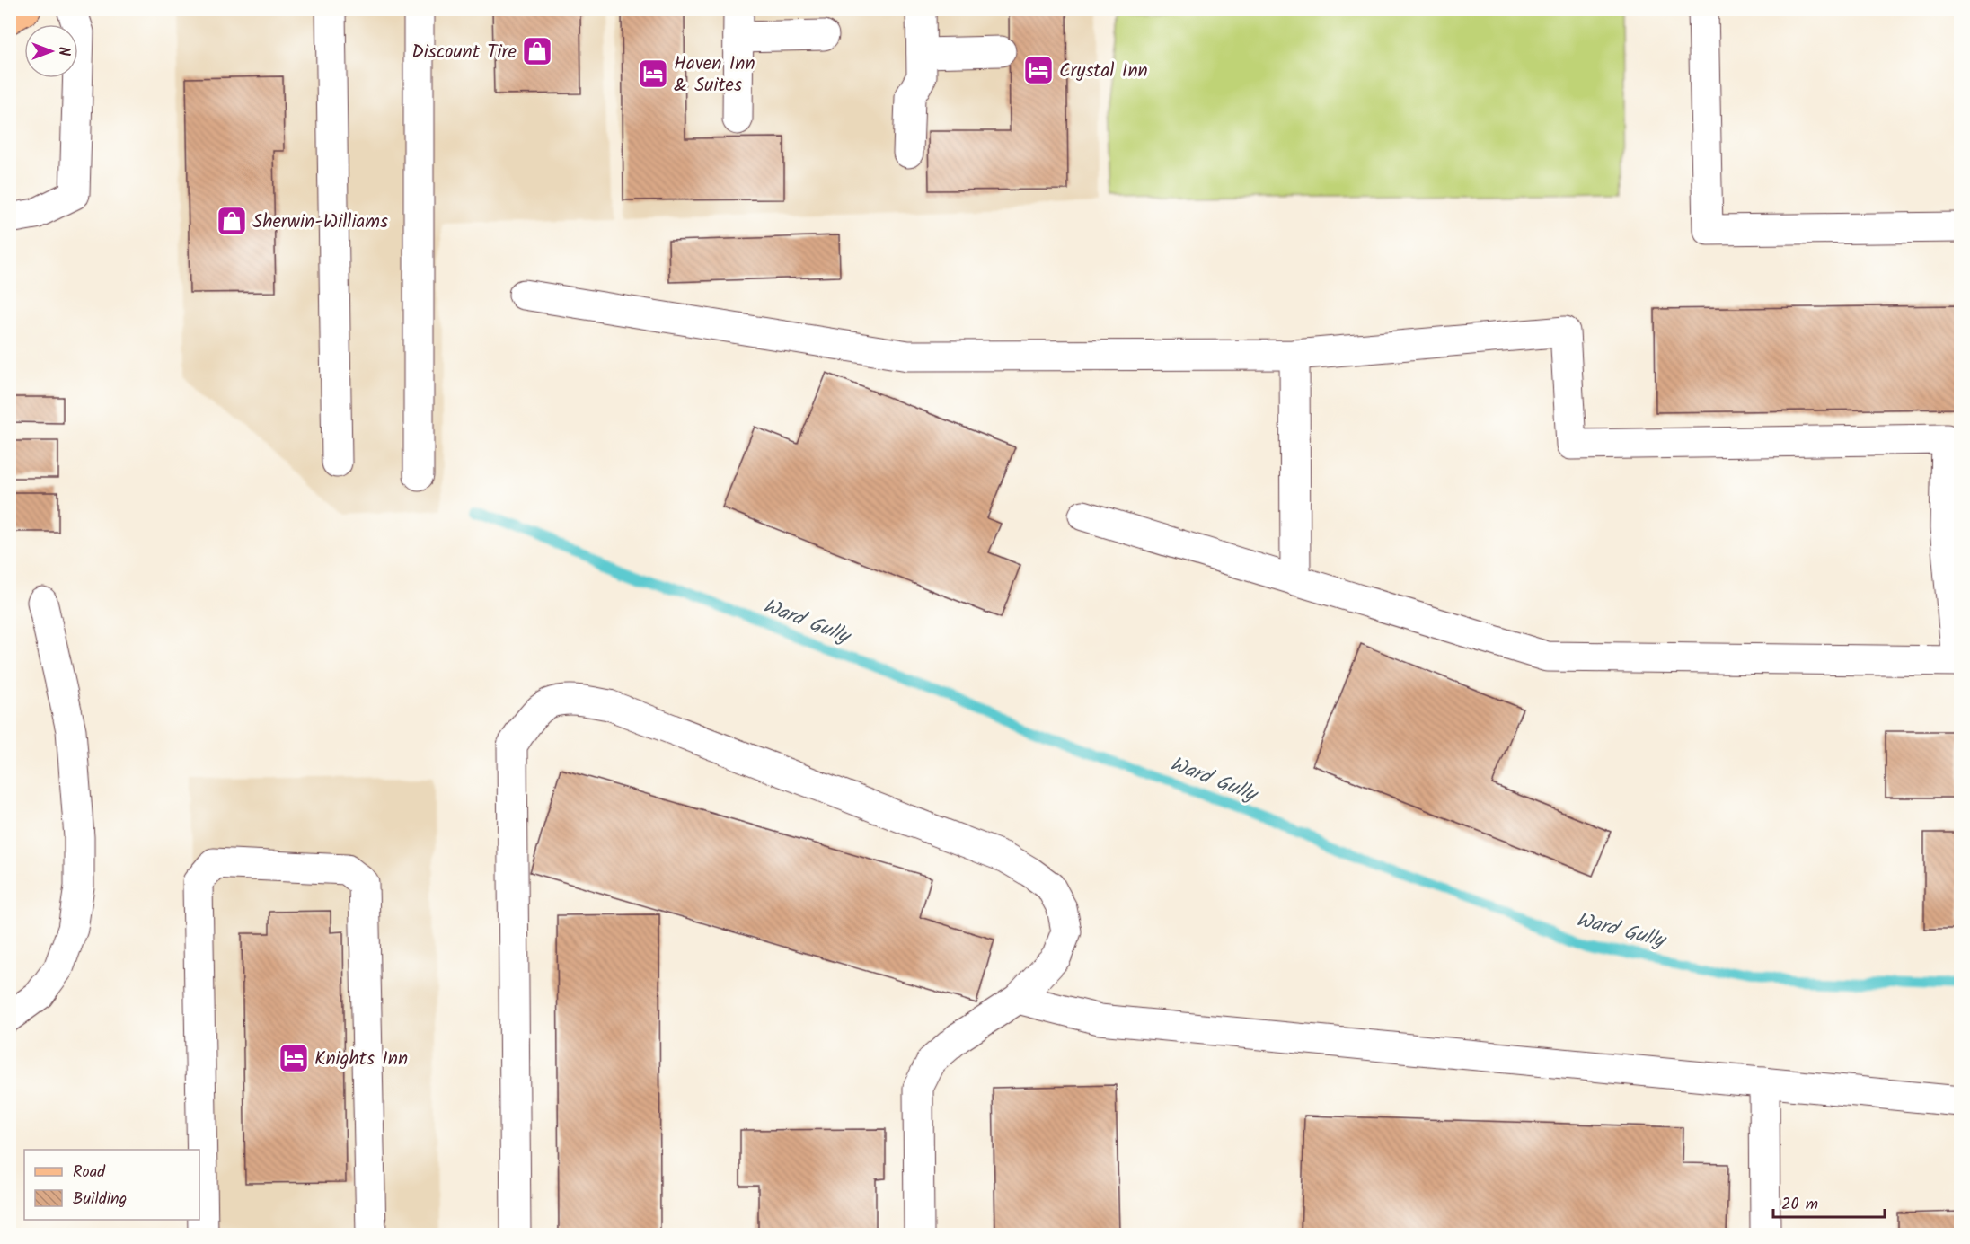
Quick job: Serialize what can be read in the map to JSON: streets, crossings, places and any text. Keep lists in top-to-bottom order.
{
  "water": ["Ward Gully"],
  "places": {
    "shop": ["Discount Tire", "Sherwin-Williams"],
    "hotel": ["Crystal Inn", "Haven Inn & Suites", "Knights Inn"]
  },
  "legend": ["Road", "Building"],
  "scale_bar": "20 m",
  "north": "right"
}
